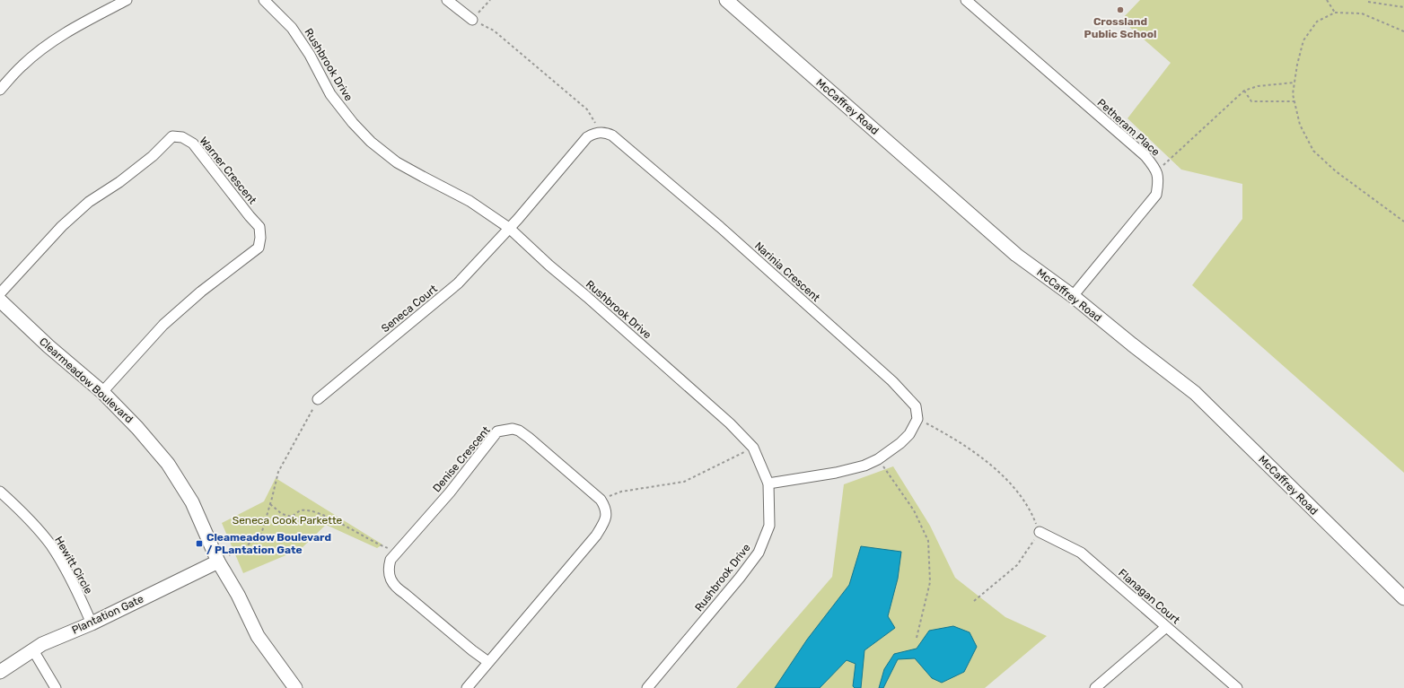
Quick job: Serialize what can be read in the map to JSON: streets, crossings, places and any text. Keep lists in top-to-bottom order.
{
  "streets": {
    "street": [
      "Rushbrook Drive",
      "McCaffrey Road",
      "Petheram Place",
      "Warner Crescent",
      "Narinia Crescent",
      "Seneca Court",
      "Clearmeadow Boulevard",
      "Denise Crescent",
      "Hewitt Circle",
      "Flanagan Court",
      "Plantation Gate"
    ]
  },
  "crossings": [
    ["Rushbrook Drive", "Seneca Court"],
    ["McCaffrey Road", "Petheram Place"],
    ["Warner Crescent", "Clearmeadow Boulevard"],
    ["Clearmeadow Boulevard", "Plantation Gate"],
    ["Hewitt Circle", "Plantation Gate"]
  ],
  "parks": ["Seneca Cook Parkette"],
  "places": {
    "other": ["Crossland Public School"],
    "transit": ["Cleameadow Boulevard / PLantation Gate"]
  }
}
